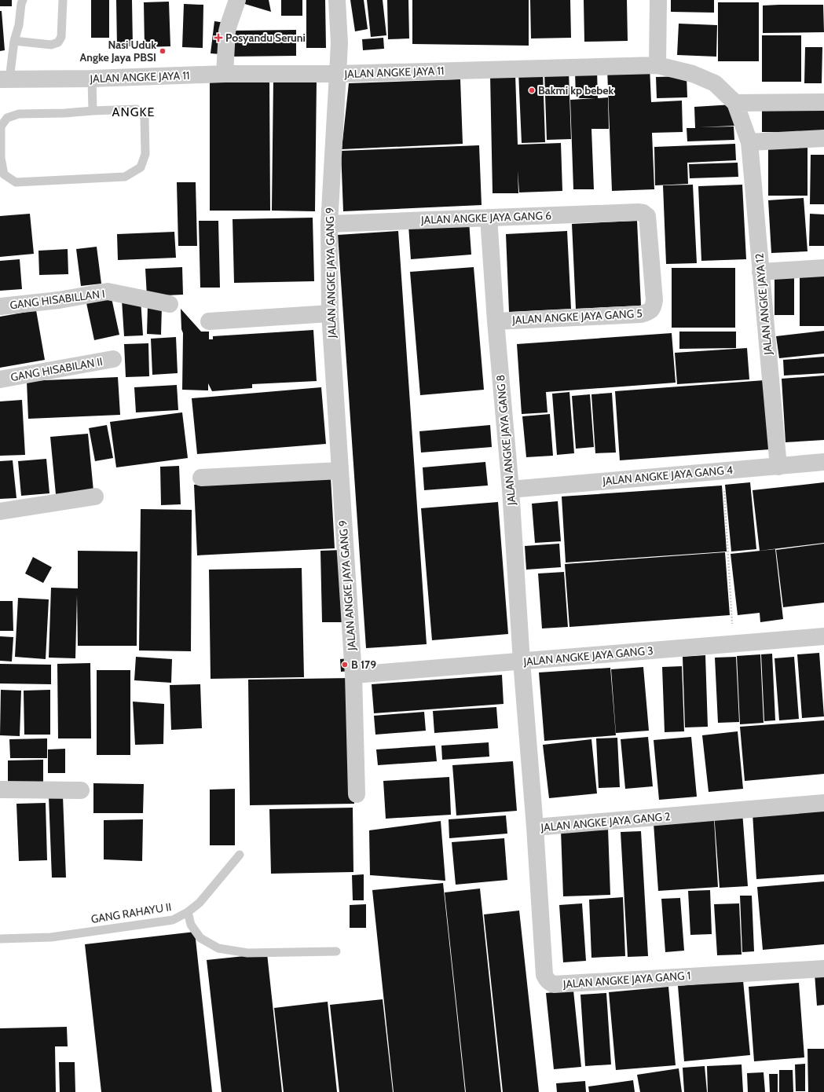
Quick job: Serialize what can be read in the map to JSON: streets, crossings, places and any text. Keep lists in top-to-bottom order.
{
  "streets": {
    "street": [
      "JALAN ANGKE JAYA 11",
      "JALAN ANGKE JAYA GANG 6",
      "JALAN ANGKE JAYA GANG 9",
      "GANG HISABILLAN I",
      "JALAN ANGKE JAYA 12",
      "JALAN ANGKE JAYA GANG 5",
      "GANG HISABILAN II",
      "JALAN ANGKE JAYA GANG 8",
      "JALAN ANGKE JAYA GANG 4",
      "JALAN ANGKE JAYA GANG 3",
      "JALAN ANGKE JAYA GANG 2",
      "JALAN ANGKE JAYA GANG 1"
    ],
    "lane": ["GANG RAHAYU II"]
  },
  "crossings": [
    ["JALAN ANGKE JAYA 11", "JALAN ANGKE JAYA GANG 9"],
    ["JALAN ANGKE JAYA 11", "JALAN ANGKE JAYA 12"],
    ["JALAN ANGKE JAYA GANG 6", "JALAN ANGKE JAYA GANG 9"],
    ["JALAN ANGKE JAYA GANG 6", "JALAN ANGKE JAYA GANG 5"],
    ["JALAN ANGKE JAYA GANG 6", "JALAN ANGKE JAYA GANG 8"],
    ["JALAN ANGKE JAYA GANG 9", "JALAN ANGKE JAYA GANG 3"],
    ["JALAN ANGKE JAYA 12", "JALAN ANGKE JAYA GANG 4"],
    ["JALAN ANGKE JAYA GANG 5", "JALAN ANGKE JAYA GANG 8"],
    ["JALAN ANGKE JAYA GANG 8", "JALAN ANGKE JAYA GANG 4"],
    ["JALAN ANGKE JAYA GANG 8", "JALAN ANGKE JAYA GANG 3"],
    ["JALAN ANGKE JAYA GANG 8", "JALAN ANGKE JAYA GANG 2"],
    ["JALAN ANGKE JAYA GANG 3", "JALAN ANGKE JAYA GANG 2"],
    ["JALAN ANGKE JAYA GANG 2", "JALAN ANGKE JAYA GANG 1"]
  ],
  "districts": ["ANGKE"],
  "places": {
    "health": ["Posyandu Seruni"],
    "other": ["Nasi Uduk Angke Jaya PBSI", "Bakmi kp bebek", "B 179"]
  }
}
